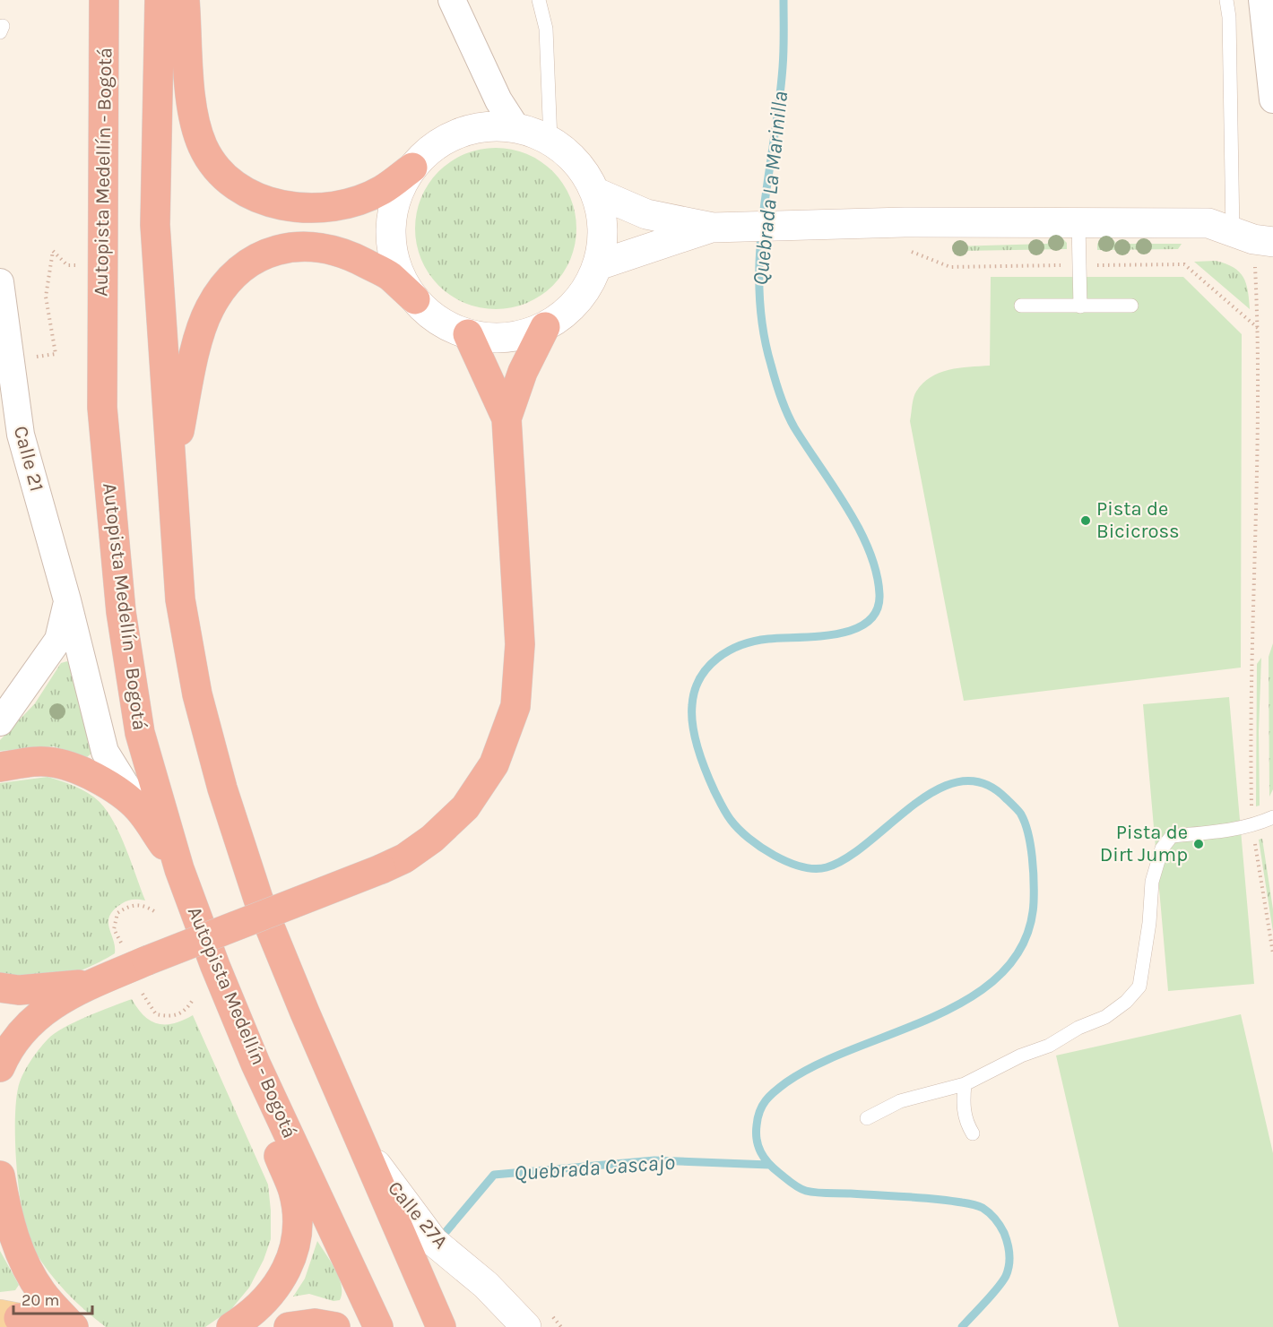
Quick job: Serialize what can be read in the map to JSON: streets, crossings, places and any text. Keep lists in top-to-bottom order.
{
  "streets": {
    "highway": ["Autopista Medellín - Bogotá"],
    "main road": ["Calle 27A"],
    "street": ["Calle 21"]
  },
  "water": ["Quebrada La Marinilla", "Quebrada Cascajo"],
  "places": ["Pista de Bicicross", "Pista de Dirt Jump"],
  "scale_bar": "20 m"
}
